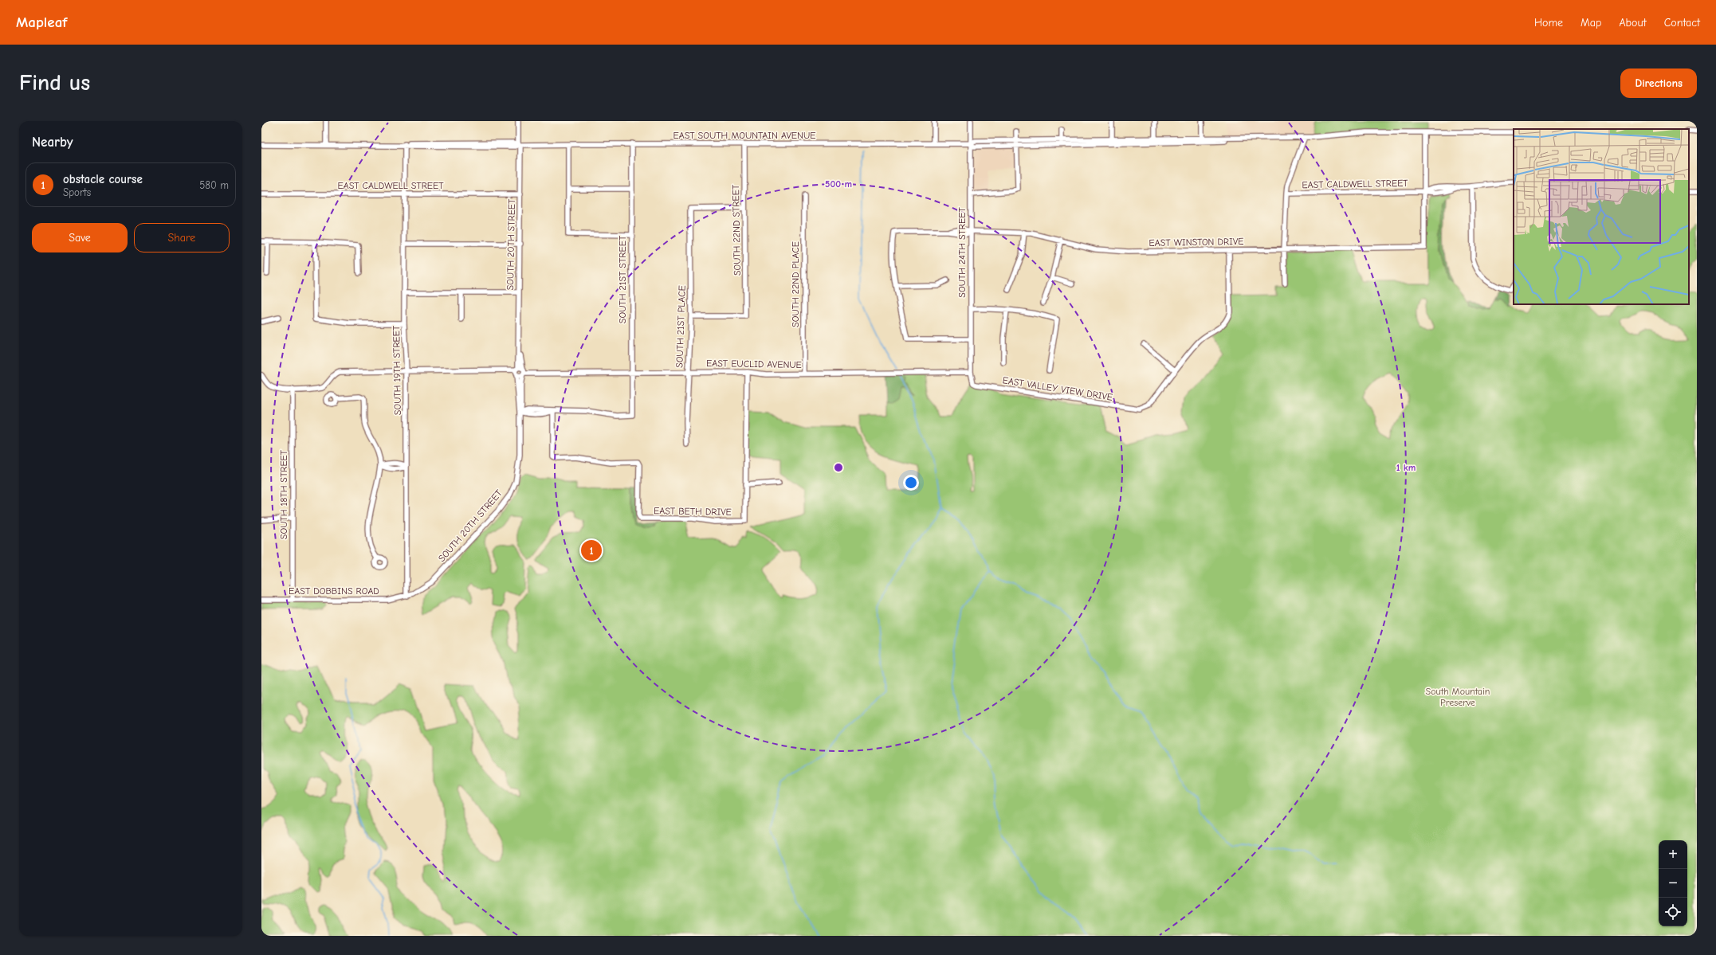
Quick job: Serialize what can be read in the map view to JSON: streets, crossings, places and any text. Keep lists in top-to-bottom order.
{
  "streets": {
    "street": [
      "EAST SOUTH MOUNTAIN AVENUE",
      "EAST CALDWELL STREET",
      "SOUTH 22ND STREET",
      "EAST WINSTON DRIVE",
      "SOUTH 20TH STREET",
      "SOUTH 24TH STREET",
      "SOUTH 21ST STREET",
      "SOUTH 22ND PLACE",
      "SOUTH 21ST PLACE",
      "EAST EUCLID AVENUE",
      "SOUTH 19TH STREET",
      "EAST VALLEY VIEW DRIVE",
      "SOUTH 18TH STREET",
      "EAST BETH DRIVE",
      "EAST DOBBINS ROAD"
    ]
  },
  "crossings": [
    ["EAST SOUTH MOUNTAIN AVENUE", "SOUTH 22ND STREET"],
    ["EAST SOUTH MOUNTAIN AVENUE", "SOUTH 20TH STREET"],
    ["EAST SOUTH MOUNTAIN AVENUE", "SOUTH 24TH STREET"],
    ["EAST SOUTH MOUNTAIN AVENUE", "SOUTH 21ST STREET"],
    ["EAST SOUTH MOUNTAIN AVENUE", "SOUTH 19TH STREET"],
    ["EAST CALDWELL STREET", "EAST WINSTON DRIVE"],
    ["EAST CALDWELL STREET", "SOUTH 20TH STREET"],
    ["EAST CALDWELL STREET", "SOUTH 19TH STREET"],
    ["SOUTH 22ND STREET", "SOUTH 21ST PLACE"],
    ["EAST WINSTON DRIVE", "SOUTH 24TH STREET"],
    ["SOUTH 20TH STREET", "EAST EUCLID AVENUE"],
    ["SOUTH 20TH STREET", "SOUTH 19TH STREET"],
    ["SOUTH 20TH STREET", "EAST DOBBINS ROAD"],
    ["SOUTH 24TH STREET", "EAST EUCLID AVENUE"],
    ["SOUTH 24TH STREET", "EAST VALLEY VIEW DRIVE"],
    ["SOUTH 21ST STREET", "EAST EUCLID AVENUE"],
    ["SOUTH 21ST STREET", "EAST BETH DRIVE"],
    ["SOUTH 22ND PLACE", "EAST EUCLID AVENUE"],
    ["SOUTH 21ST PLACE", "EAST EUCLID AVENUE"],
    ["EAST EUCLID AVENUE", "SOUTH 19TH STREET"],
    ["EAST EUCLID AVENUE", "SOUTH 18TH STREET"],
    ["SOUTH 19TH STREET", "EAST DOBBINS ROAD"],
    ["SOUTH 18TH STREET", "EAST DOBBINS ROAD"]
  ],
  "parks": ["South Mountain Preserve"],
  "page": {
    "header": "Mapleaf",
    "nav": [
      "Home",
      "Map",
      "About",
      "Contact"
    ],
    "buttons": [
      "Directions",
      ["Save", "Share"]
    ],
    "title": "Find us",
    "heading": "Nearby",
    "list": [
      {
        "mark": "1",
        "name": "obstacle course",
        "note": "Sports",
        "value": "580 m"
      }
    ],
    "pins": "1",
    "map_buttons": ["+", "−"]
  },
  "rings": ["500 m", "1 km"]
}
